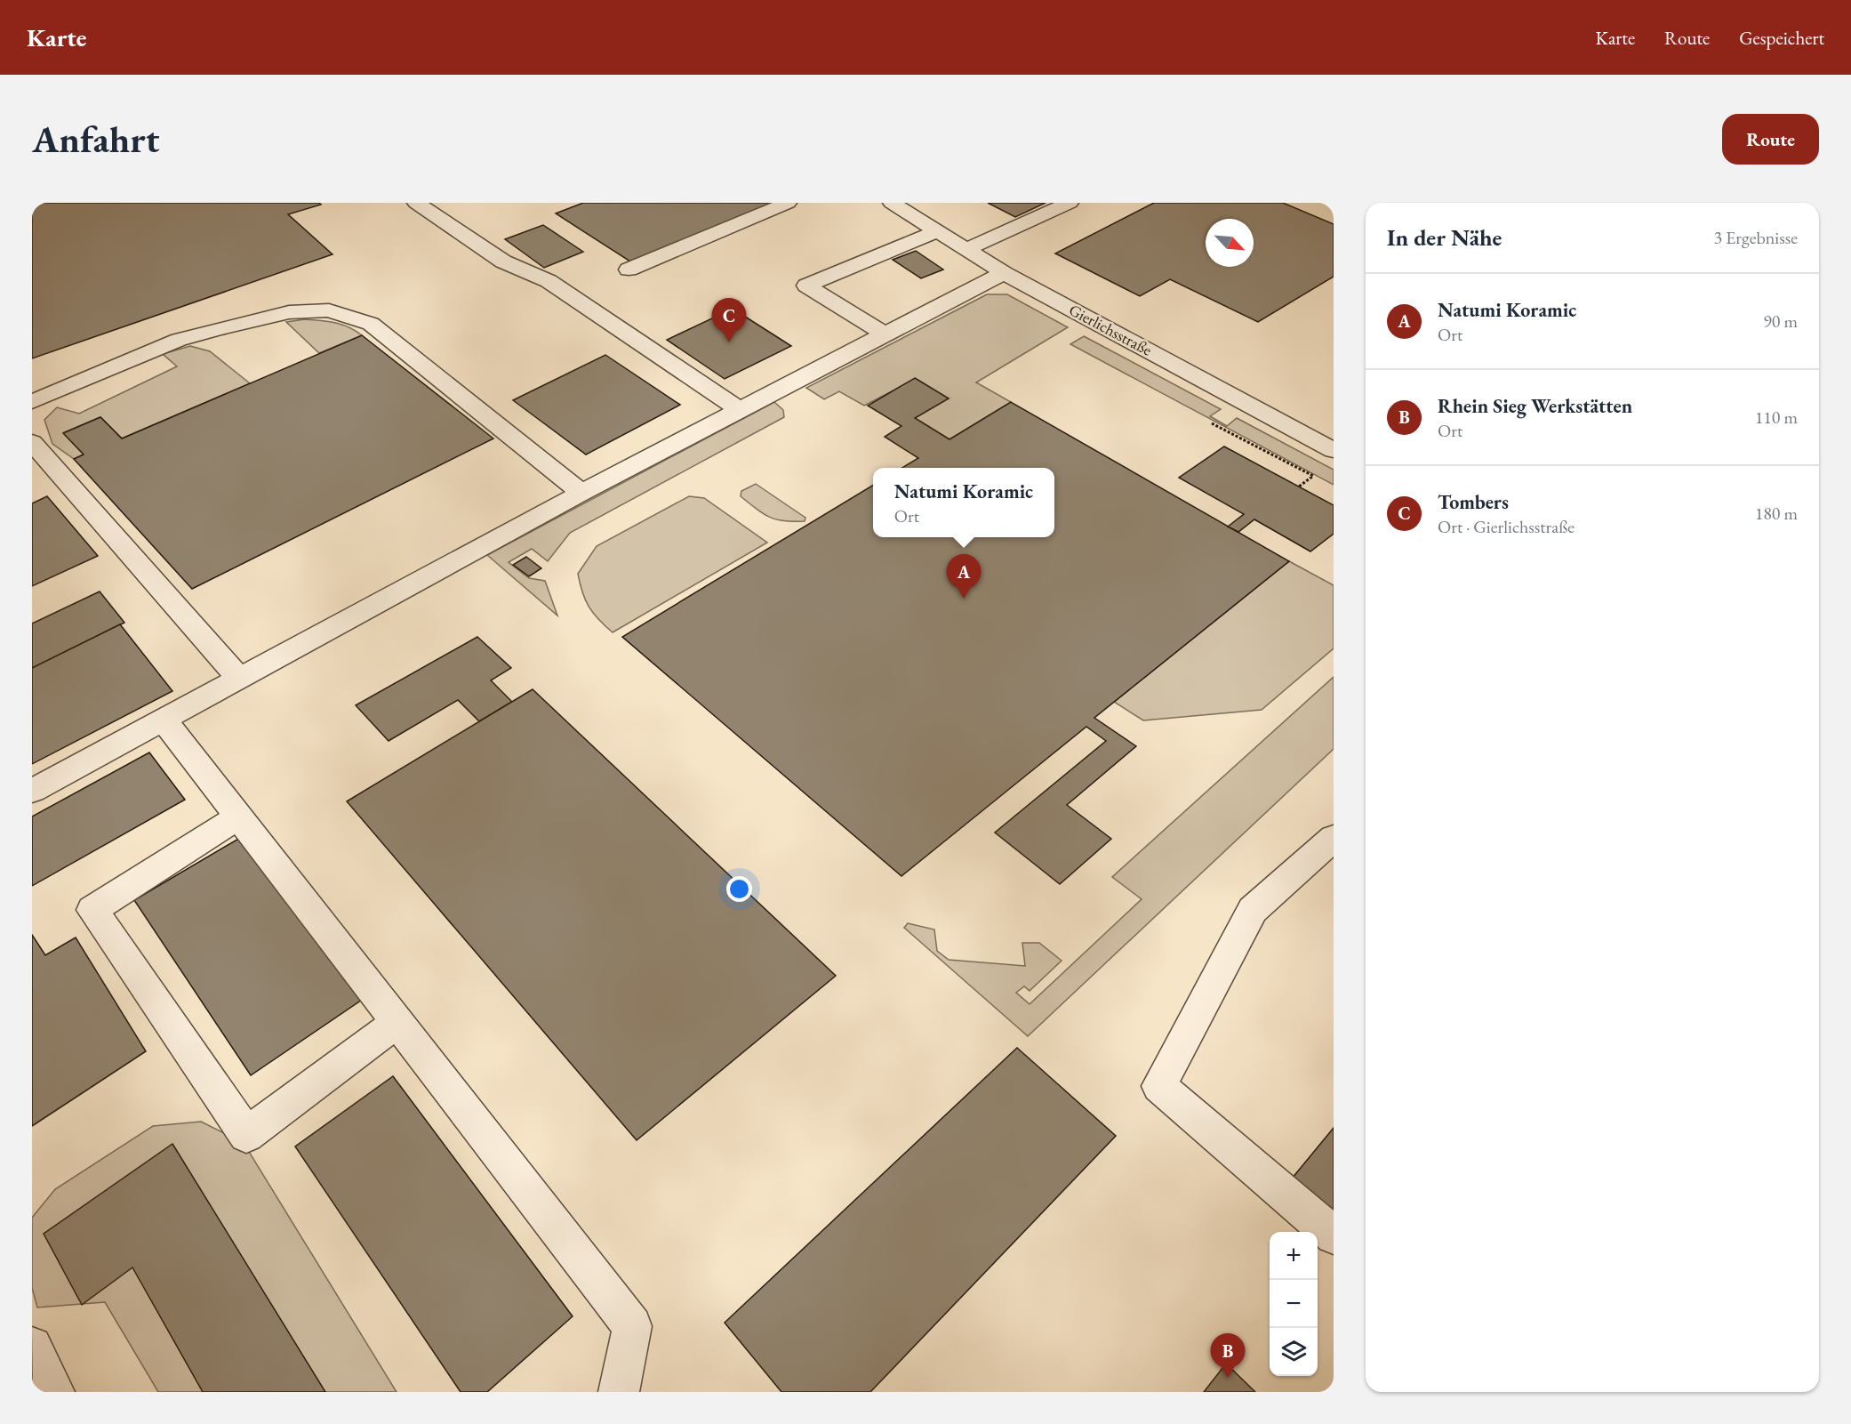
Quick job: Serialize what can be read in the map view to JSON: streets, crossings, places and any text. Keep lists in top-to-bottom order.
{
  "streets": {
    "street": ["Gierlichsstraße"]
  },
  "north": "bottom right",
  "page": {
    "header": "Karte",
    "nav": ["Karte", "Route", "Gespeichert"],
    "buttons": "Route",
    "title": "Anfahrt",
    "heading": ["In der Nähe", "3 Ergebnisse"],
    "list": [
      {
        "mark": "A",
        "name": "Natumi Koramic",
        "note": "Ort",
        "value": "90 m"
      },
      {
        "mark": "B",
        "name": "Rhein Sieg Werkstätten",
        "note": "Ort",
        "value": "110 m"
      },
      {
        "mark": "C",
        "name": "Tombers",
        "note": "Ort · Gierlichsstraße",
        "value": "180 m"
      }
    ],
    "pins": ["C", "A", "B"],
    "popup": ["Natumi Koramic", "Ort"],
    "map_buttons": ["+", "−"]
  }
}
